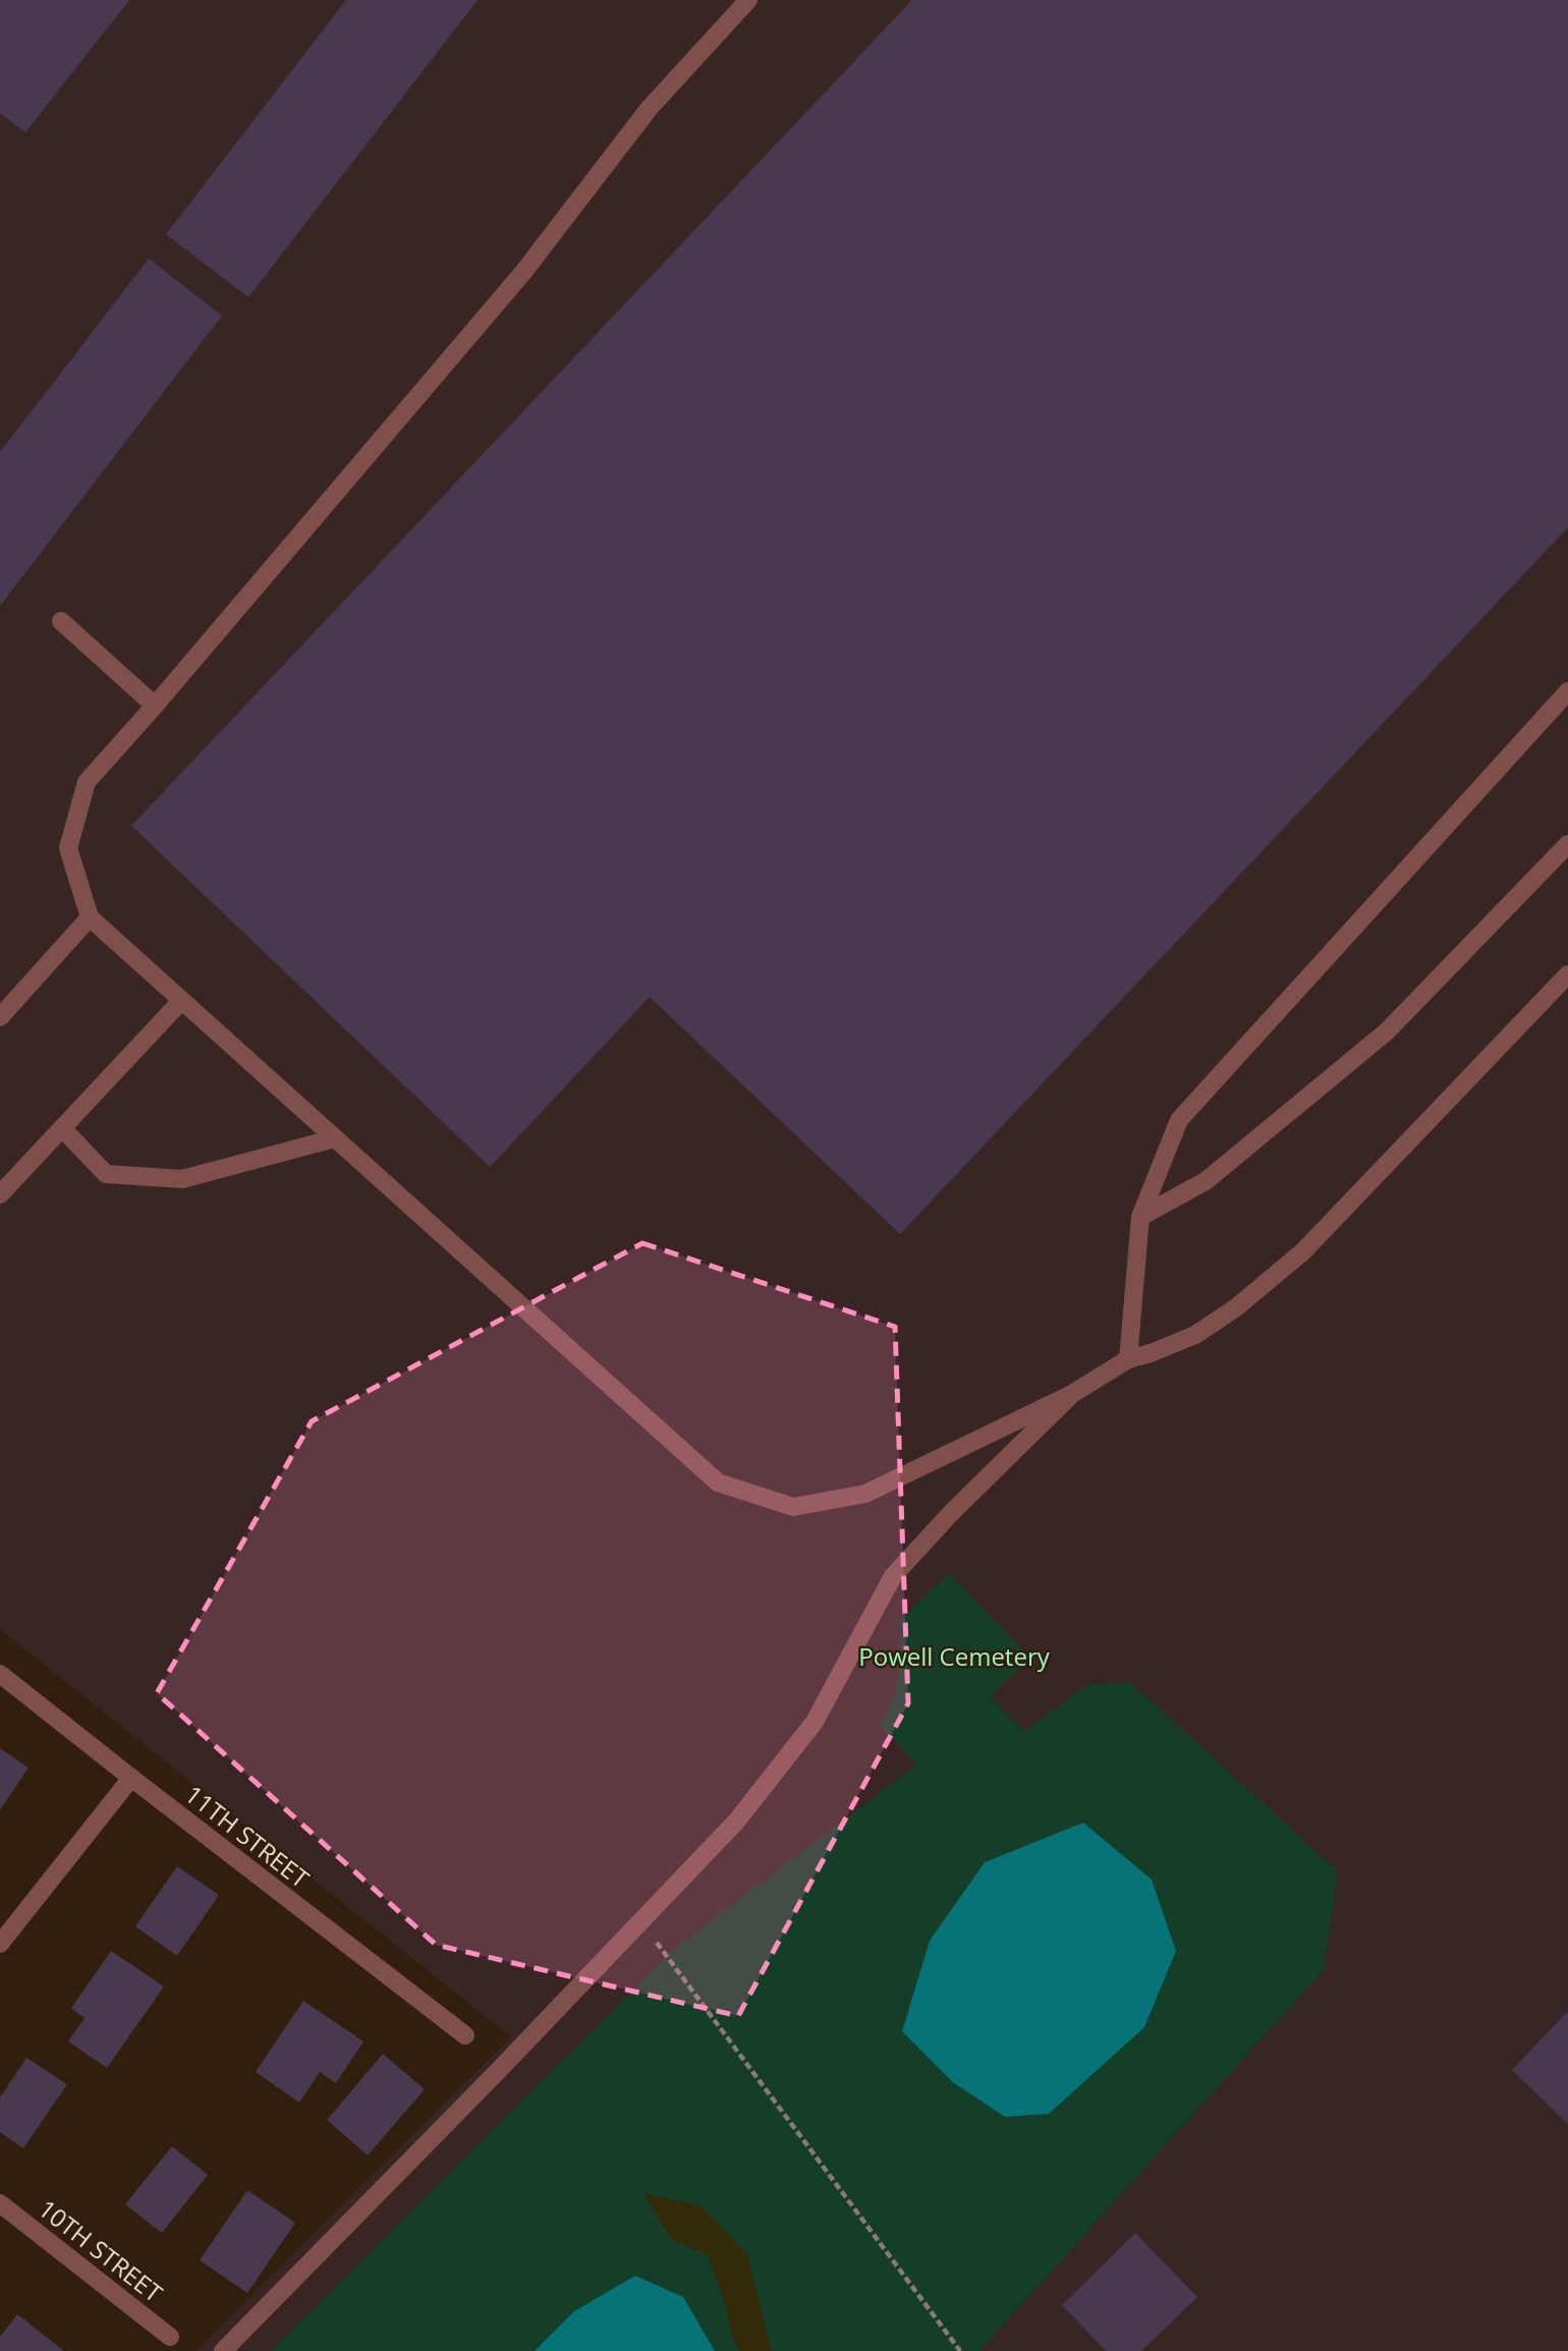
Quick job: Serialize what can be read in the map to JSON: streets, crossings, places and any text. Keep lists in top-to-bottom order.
{
  "streets": {
    "street": ["11TH STREET", "10TH STREET"]
  },
  "parks": ["Powell Cemetery"]
}
